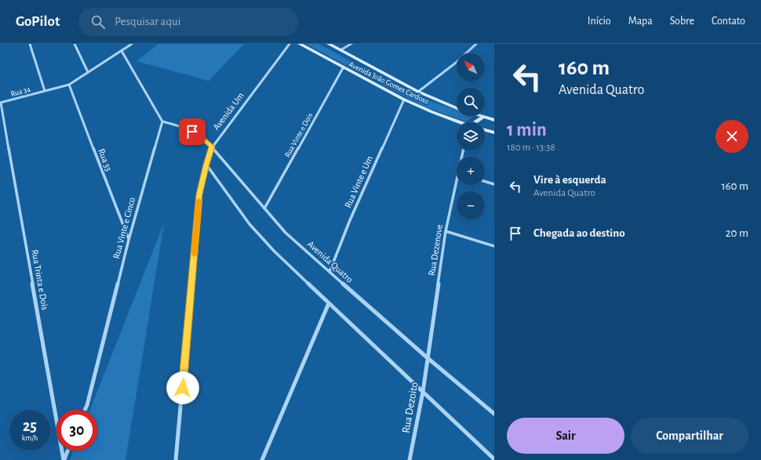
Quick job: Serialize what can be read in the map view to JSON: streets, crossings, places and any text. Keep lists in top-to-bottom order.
{
  "streets": {
    "main road": ["Avenida João Gomes Cardoso"],
    "street": [
      "Rua 34",
      "Avenida Um",
      "Rua Vinte e Dois",
      "Rua 33",
      "Rua Vinte e Um",
      "Rua Vinte e Cinco",
      "Rua Dezenove",
      "Avenida Quatro",
      "Rua Trinta e Dois",
      "Rua Dezoito"
    ]
  },
  "crossings": [
    ["Avenida João Gomes Cardoso", "Rua Vinte e Dois"],
    ["Avenida João Gomes Cardoso", "Rua Vinte e Um"],
    ["Rua 34", "Rua 33"],
    ["Rua 34", "Rua Trinta e Dois"],
    ["Avenida Um", "Avenida Quatro"],
    ["Rua Vinte e Dois", "Avenida Quatro"],
    ["Rua 33", "Rua Vinte e Cinco"],
    ["Rua Vinte e Um", "Avenida Quatro"],
    ["Rua Vinte e Cinco", "Avenida Quatro"],
    ["Rua Dezenove", "Avenida Quatro"],
    ["Rua Dezenove", "Rua Dezoito"],
    ["Avenida Quatro", "Rua Dezoito"]
  ],
  "north": "top left",
  "page": {
    "header": "GoPilot",
    "search": "Pesquisar aqui",
    "nav": [
      "Início",
      "Mapa",
      "Sobre",
      "Contato"
    ],
    "turn": ["160 m", "Avenida Quatro"],
    "map_buttons": ["+", "−"],
    "heading": ["1 min", "180 m · 13:38"],
    "list": [
      {
        "name": "Vire à esquerda",
        "note": "Avenida Quatro",
        "value": "160 m"
      },
      {
        "name": "Chegada ao destino",
        "value": "20 m"
      }
    ],
    "speed": "25 km/h",
    "limit": "30",
    "buttons": ["Sair", "Compartilhar"]
  }
}
